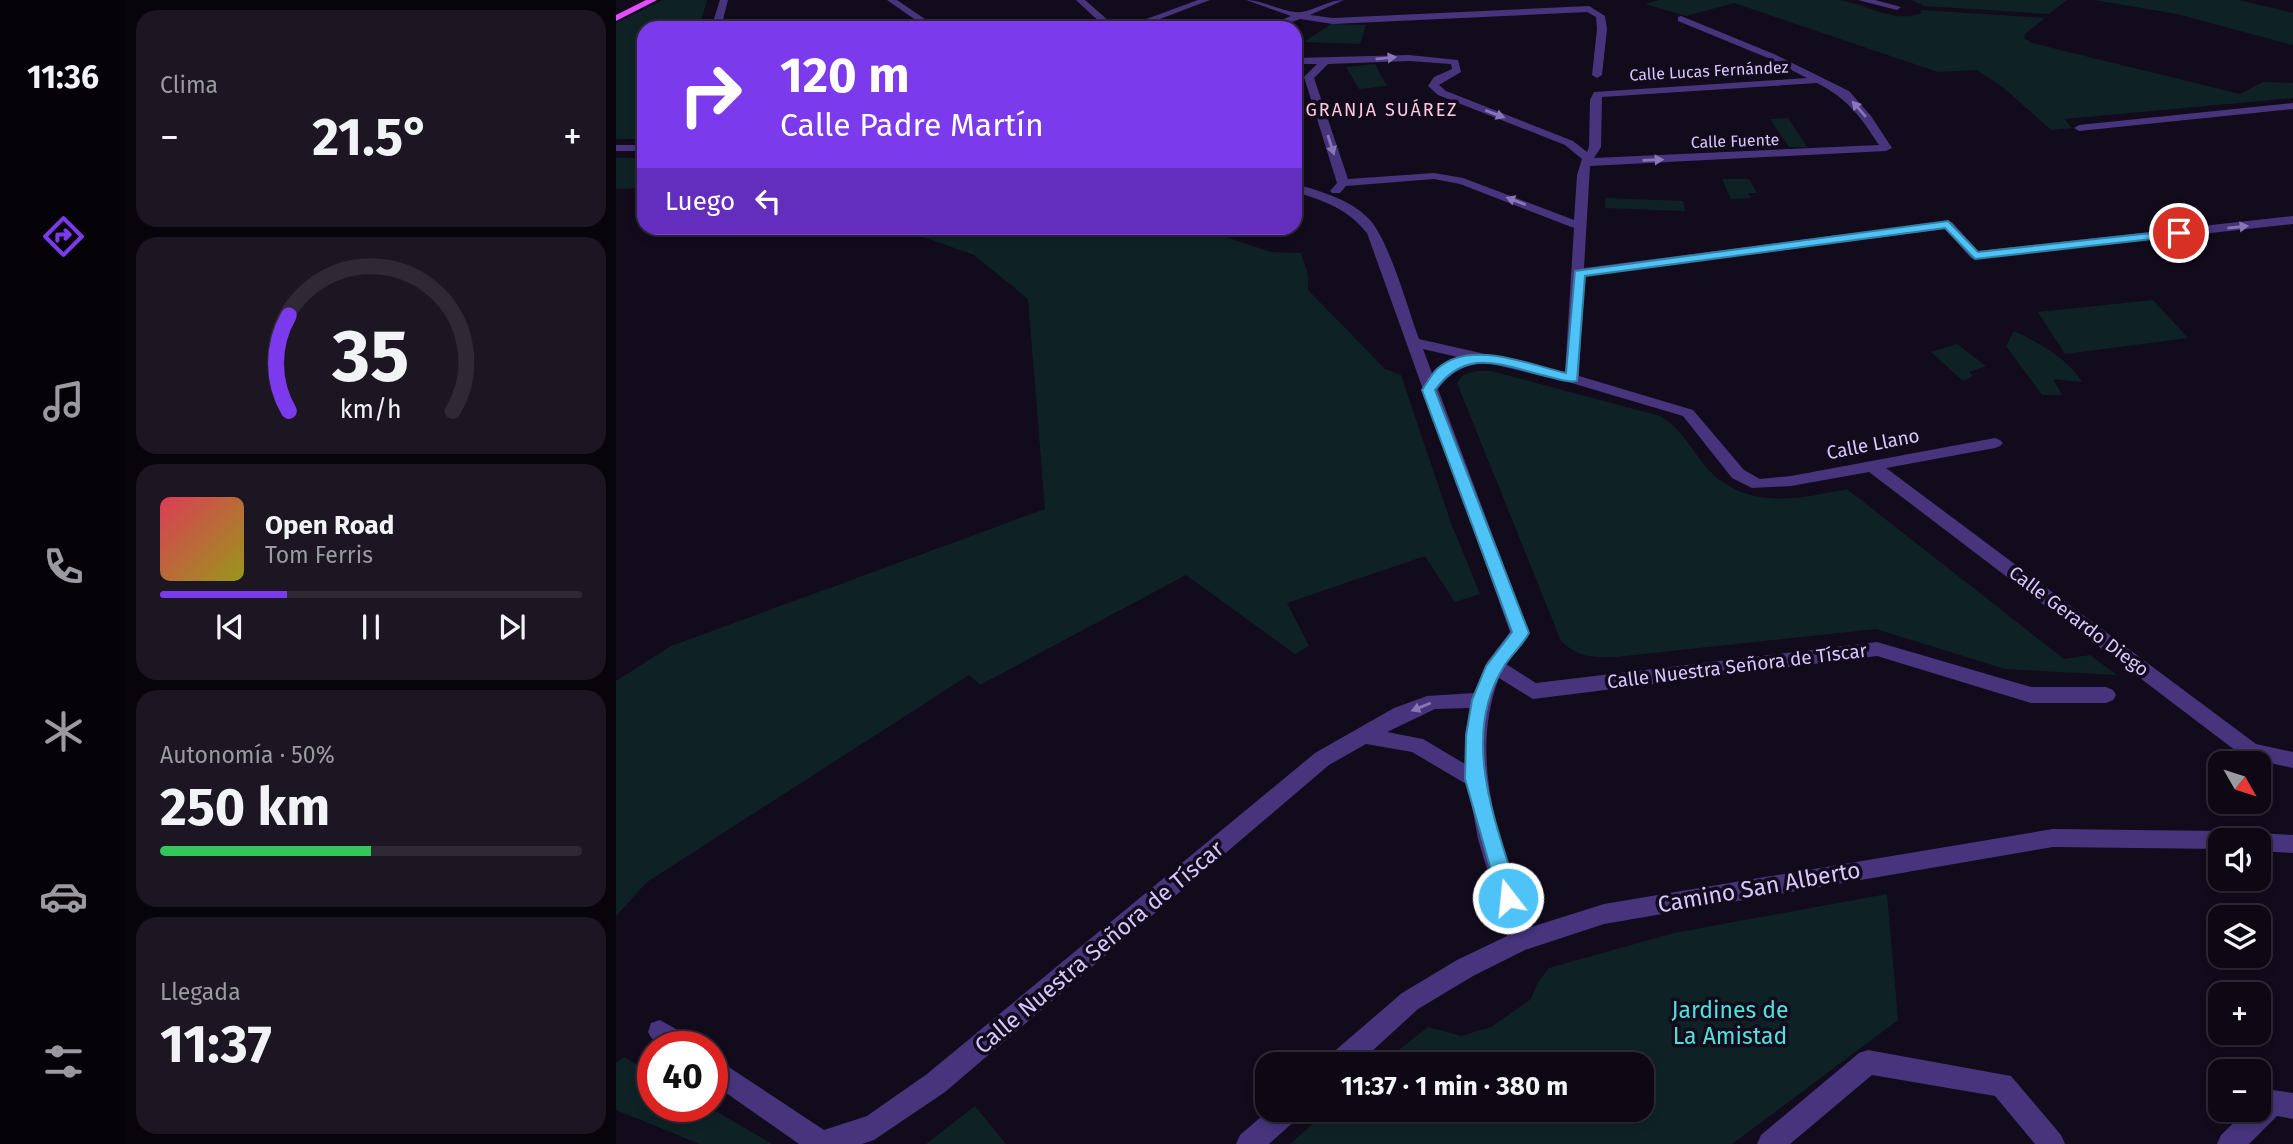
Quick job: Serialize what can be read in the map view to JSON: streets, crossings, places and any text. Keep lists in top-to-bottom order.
{
  "streets": {
    "street": [
      "Calle Lucas Fernández",
      "Calle Fuente",
      "Calle Llano",
      "Calle Gerardo Diego",
      "Calle Nuestra Señora de Tíscar",
      "Camino San Alberto"
    ]
  },
  "crossings": [
    ["Calle Lucas Fernández", "Calle Fuente"],
    ["Calle Llano", "Calle Gerardo Diego"]
  ],
  "districts": ["GRANJA SUÁREZ"],
  "parks": ["Jardines de La Amistad"],
  "north": "bottom right",
  "page": {
    "tabs": "11:36",
    "tile": [
      "Clima",
      ["Autonomía · 50%", "250 km"],
      ["Llegada", "11:37"]
    ],
    "turn": ["120 m", "Calle Padre Martín"],
    "heat": ["−", "21.5°", "+"],
    "then": "Luego",
    "song": ["Open Road", "Tom Ferris"],
    "map_buttons": ["+", "−"],
    "limit": "40",
    "trip": "11:37 · 1 min · 380 m",
    "gauge": ["35", "km/h"]
  }
}
